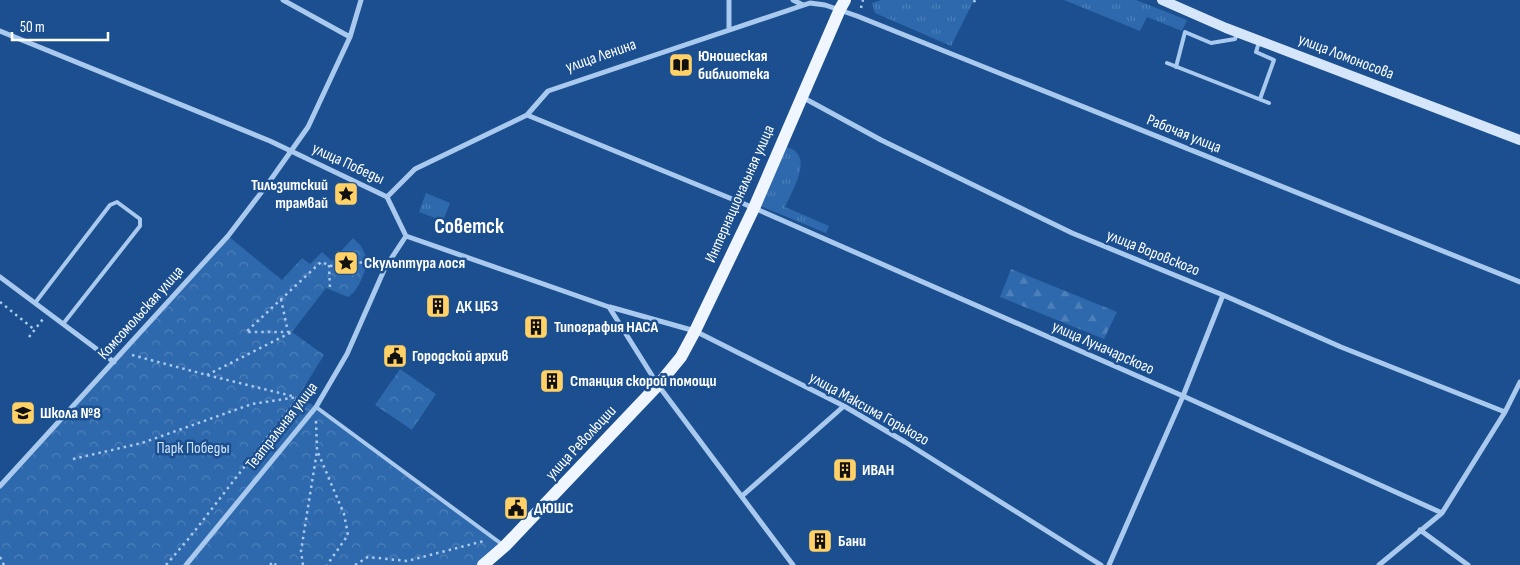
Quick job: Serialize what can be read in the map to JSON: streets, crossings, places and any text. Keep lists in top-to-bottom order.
{
  "streets": {
    "main road": ["Интернациональная улица", "улица Революции"],
    "street": [
      "улица Ленина",
      "улица Ломоносова",
      "Рабочая улица",
      "улица Победы",
      "улица Воровского",
      "Комсомольская улица",
      "улица Луначарского",
      "улица Максима Горького",
      "Театральная улица"
    ]
  },
  "crossings": [
    ["улица Ленина", "Рабочая улица"],
    ["улица Ленина", "улица Победы"],
    ["улица Ленина", "Интернациональная улица"],
    ["улица Ленина", "улица Луначарского"],
    ["Рабочая улица", "Интернациональная улица"],
    ["улица Победы", "Комсомольская улица"],
    ["улица Победы", "Театральная улица"],
    ["Интернациональная улица", "улица Воровского"],
    ["Интернациональная улица", "улица Луначарского"],
    ["Интернациональная улица", "улица Максима Горького"],
    ["Интернациональная улица", "улица Революции"]
  ],
  "districts": ["Советск"],
  "parks": ["Парк Победы"],
  "places": {
    "library": ["Юношеская библиотека"],
    "place": ["Тильзитский трамвай", "Скульптура лося"],
    "building": [
      "ДК ЦБЗ",
      "Типография НАСА",
      "Станция скорой помощи",
      "ИВАН",
      "Бани"
    ],
    "public building": ["Городской архив", "ДЮШС"],
    "school or university": ["Школа №8"]
  },
  "scale_bar": "50 m"
}
